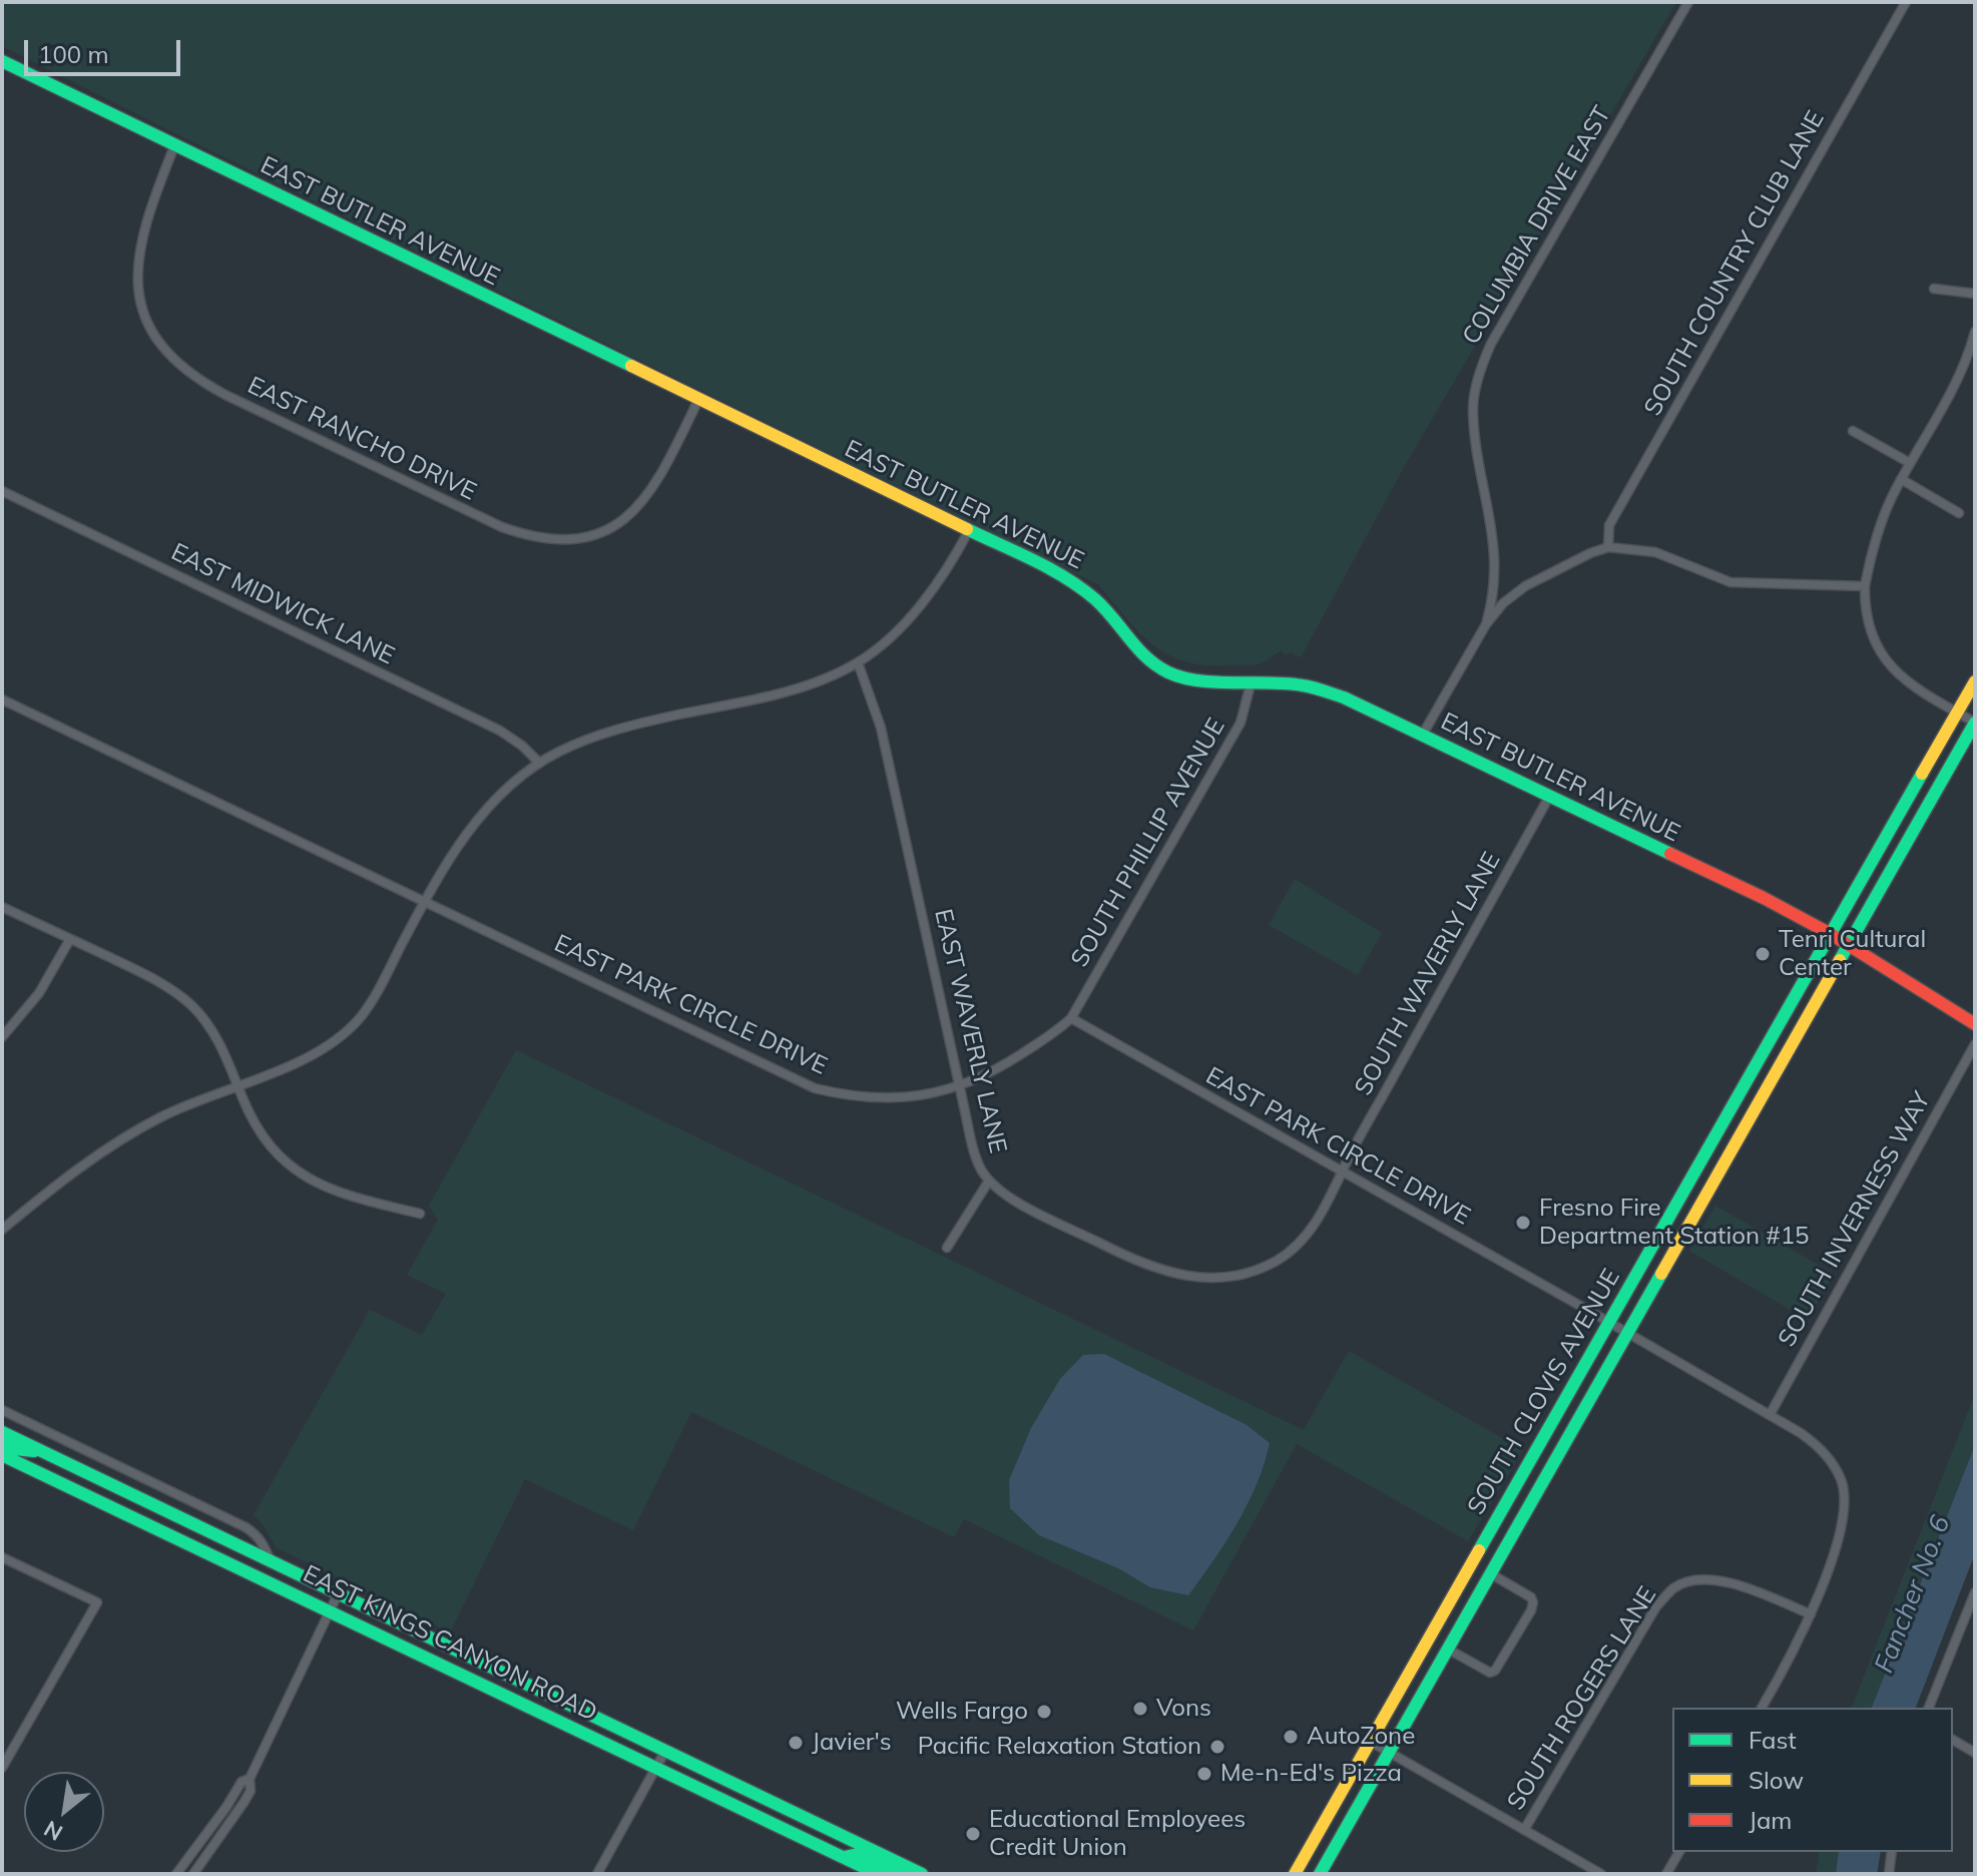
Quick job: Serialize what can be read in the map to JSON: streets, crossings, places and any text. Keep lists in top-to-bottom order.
{
  "streets": {
    "main road": ["EAST BUTLER AVENUE", "SOUTH CLOVIS AVENUE", "EAST KINGS CANYON ROAD"],
    "street": [
      "COLUMBIA DRIVE EAST",
      "SOUTH COUNTRY CLUB LANE",
      "EAST RANCHO DRIVE",
      "EAST MIDWICK LANE",
      "SOUTH PHILLIP AVENUE",
      "SOUTH WAVERLY LANE",
      "EAST PARK CIRCLE DRIVE",
      "EAST WAVERLY LANE",
      "SOUTH INVERNESS WAY",
      "SOUTH ROGERS LANE"
    ]
  },
  "crossings": [
    ["EAST BUTLER AVENUE", "EAST RANCHO DRIVE"],
    ["EAST BUTLER AVENUE", "SOUTH PHILLIP AVENUE"],
    ["EAST BUTLER AVENUE", "SOUTH WAVERLY LANE"],
    ["EAST BUTLER AVENUE", "SOUTH CLOVIS AVENUE"],
    ["SOUTH PHILLIP AVENUE", "EAST PARK CIRCLE DRIVE"],
    ["SOUTH WAVERLY LANE", "EAST PARK CIRCLE DRIVE"],
    ["SOUTH WAVERLY LANE", "EAST WAVERLY LANE"],
    ["EAST PARK CIRCLE DRIVE", "EAST WAVERLY LANE"],
    ["EAST PARK CIRCLE DRIVE", "SOUTH INVERNESS WAY"],
    ["EAST PARK CIRCLE DRIVE", "SOUTH CLOVIS AVENUE"],
    ["EAST PARK CIRCLE DRIVE", "SOUTH ROGERS LANE"]
  ],
  "water": ["Fancher No. 6"],
  "places": [
    "Tenri Cultural Center",
    "Fresno Fire Department Station #15",
    "Vons",
    "Wells Fargo",
    "AutoZone",
    "Javier's",
    "Pacific Relaxation Station",
    "Me-n-Ed's Pizza",
    "Educational Employees Credit Union"
  ],
  "legend": ["Fast", "Slow", "Jam"],
  "scale_bar": "100 m",
  "north": "bottom left"
}
